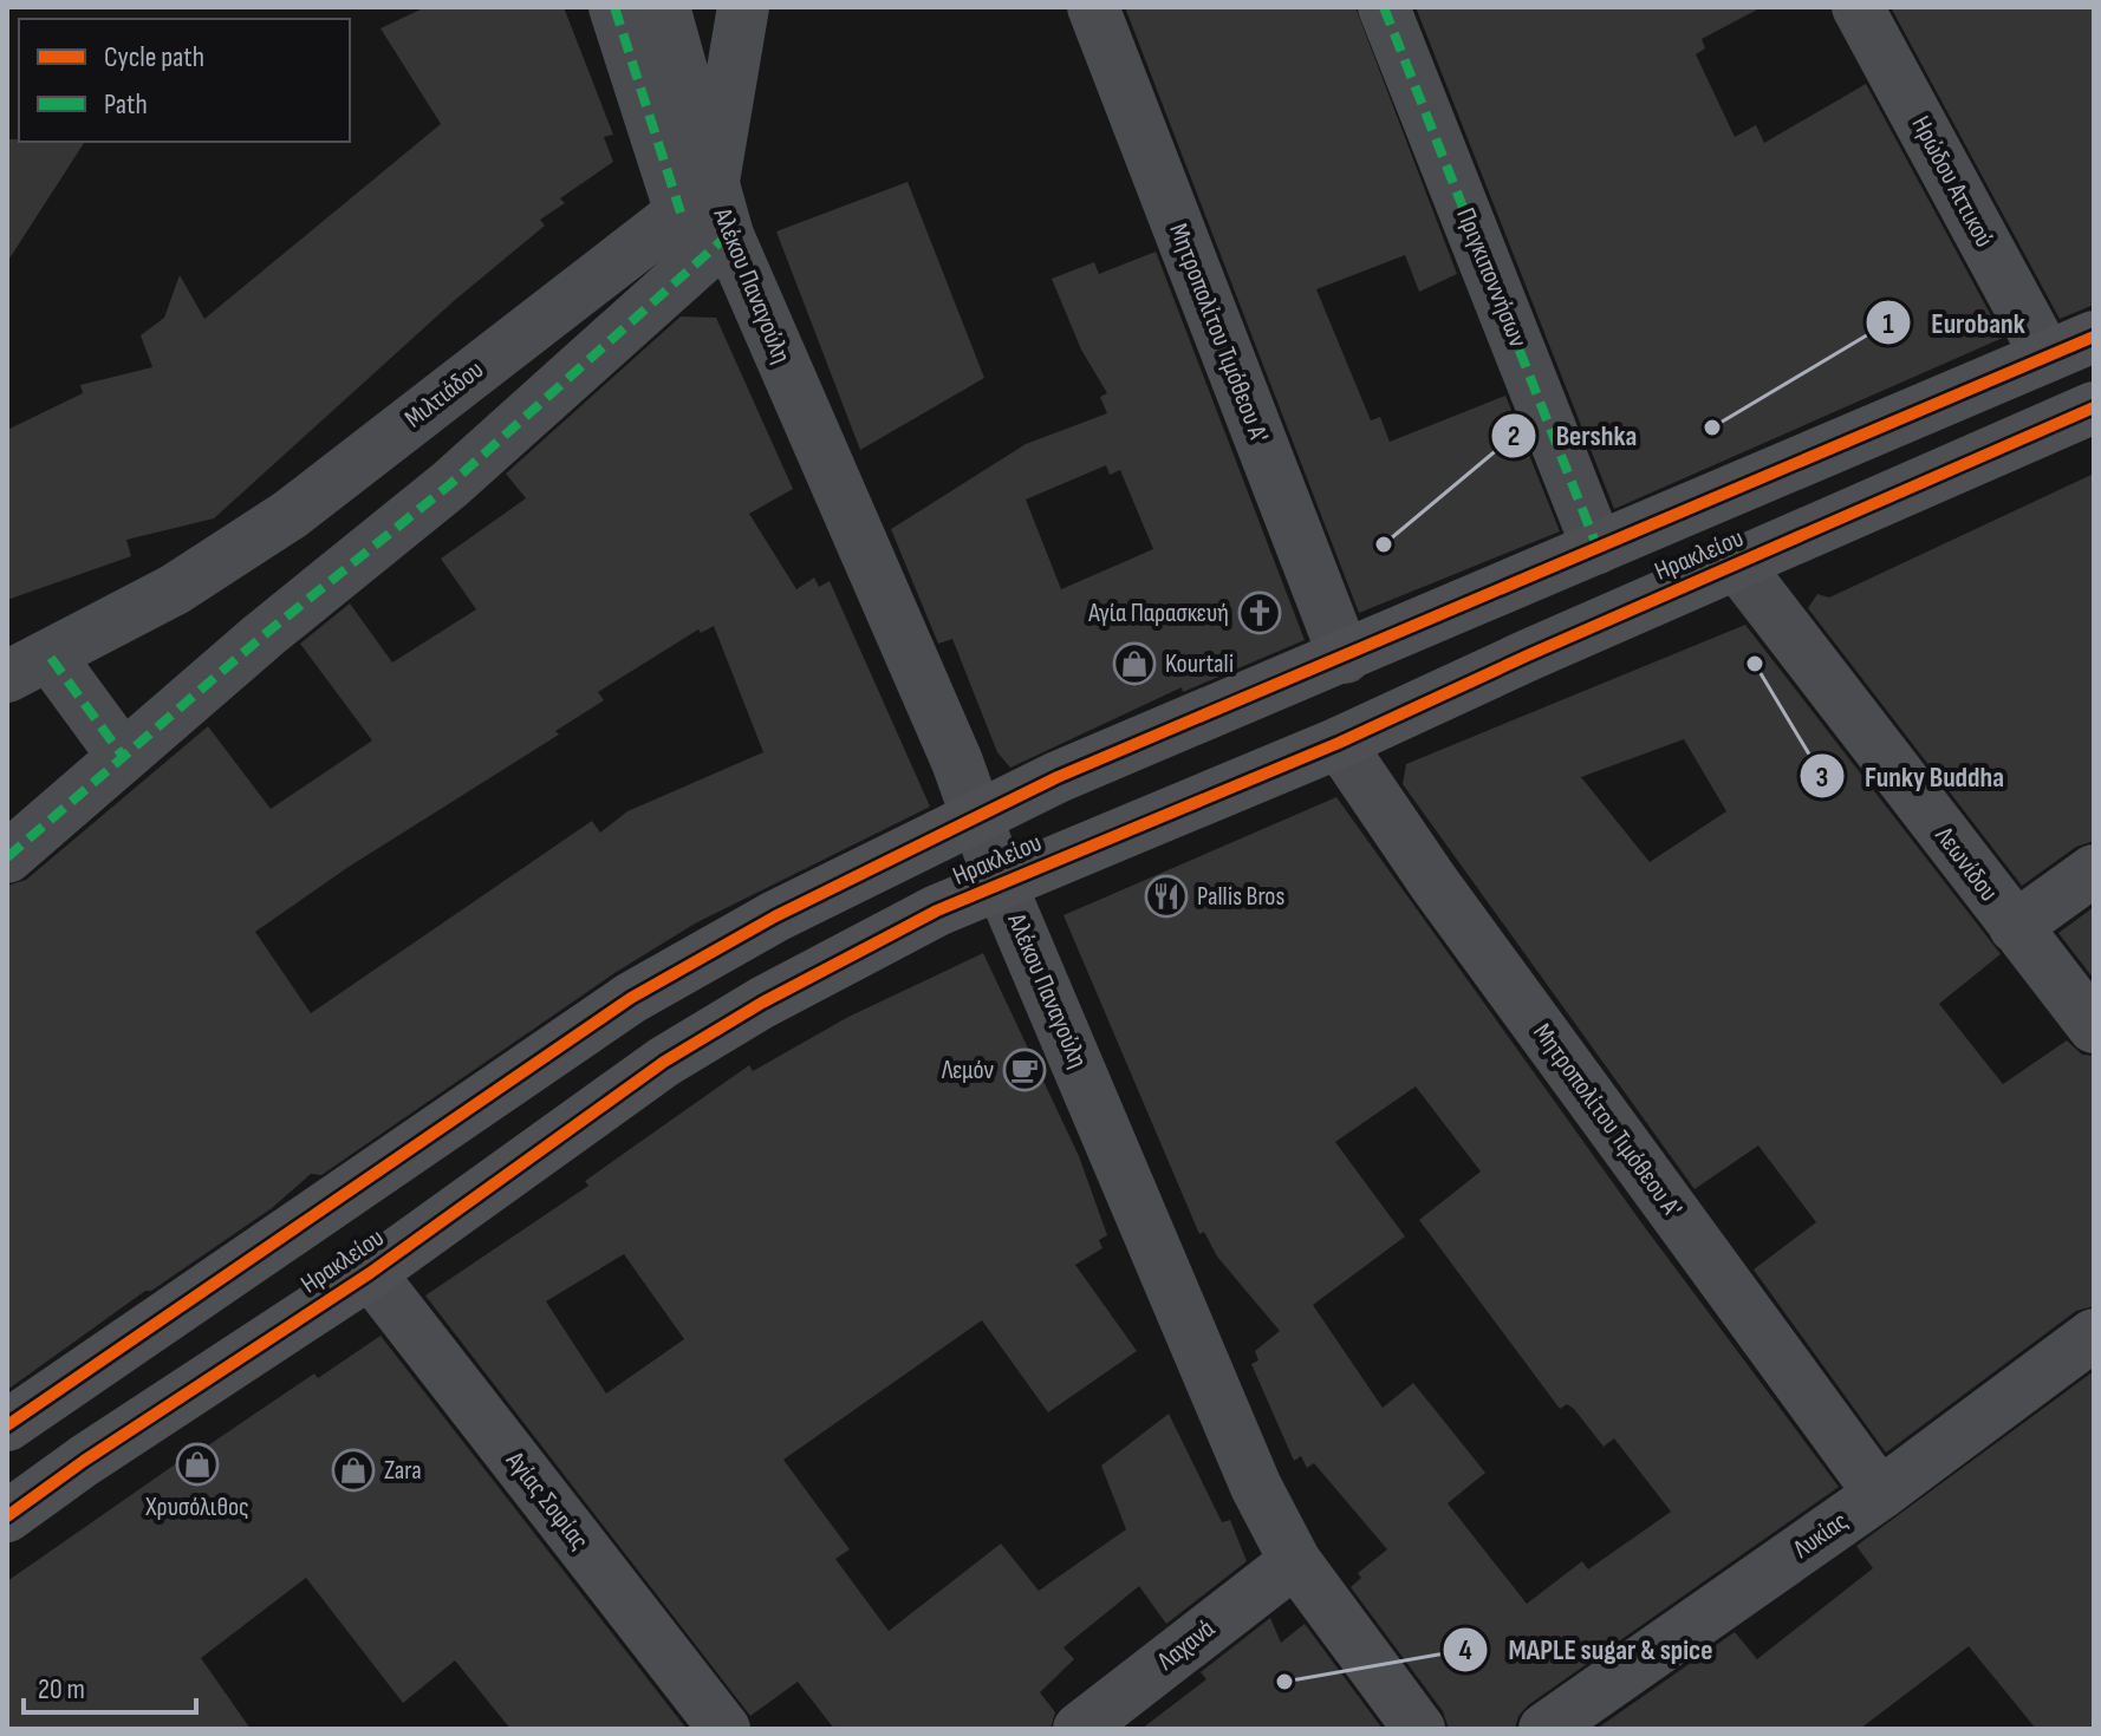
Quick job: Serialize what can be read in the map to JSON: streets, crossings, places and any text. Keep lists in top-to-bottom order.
{
  "streets": {
    "main road": ["Ηρακλείου"],
    "street": [
      "Ηρώδου Αττικού",
      "Πριγκιποννήσων",
      "Αλέκου Παναγούλη",
      "Μητροπολίτου Τιμόθεου Α'",
      "Μιλτιάδου",
      "Λεωνίδου",
      "Αγίας Σοφίας",
      "Λυκίας",
      "Λαχανά"
    ]
  },
  "crossings": [
    ["Ηρώδου Αττικού", "Ηρακλείου"],
    ["Πριγκιποννήσων", "Ηρακλείου"],
    ["Αλέκου Παναγούλη", "Μιλτιάδου"],
    ["Αλέκου Παναγούλη", "Ηρακλείου"],
    ["Αλέκου Παναγούλη", "Λαχανά"],
    ["Μητροπολίτου Τιμόθεου Α'", "Ηρακλείου"],
    ["Μητροπολίτου Τιμόθεου Α'", "Λυκίας"],
    ["Ηρακλείου", "Λεωνίδου"],
    ["Ηρακλείου", "Αγίας Σοφίας"]
  ],
  "places": {
    "other": [
      "Eurobank",
      "Bershka",
      "Funky Buddha",
      "MAPLE sugar & spice"
    ],
    "church": ["Αγία Παρασκευή"],
    "shop": ["Kourtali", "Χρυσόλιθος", "Zara"],
    "restaurant": ["Pallis Bros"],
    "cafe": ["Λεμόν"]
  },
  "legend": ["Cycle path", "Path"],
  "scale_bar": "20 m"
}
